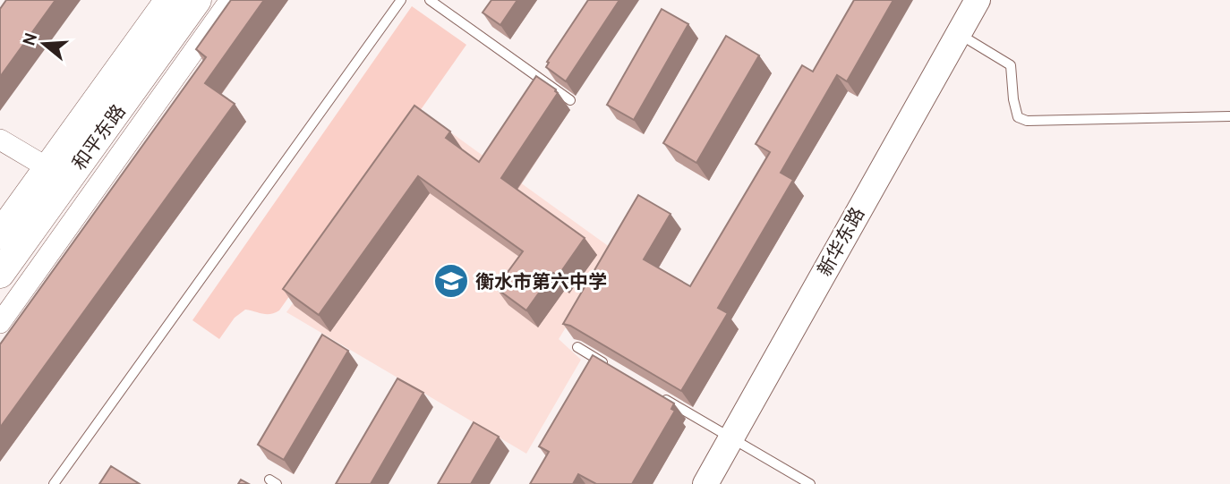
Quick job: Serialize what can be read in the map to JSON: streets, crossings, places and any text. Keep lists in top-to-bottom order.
{
  "streets": {
    "main road": ["和平东路"],
    "street": ["新华东路"]
  },
  "places": {
    "school or university": ["衡水市第六中学"]
  },
  "north": "left"
}
